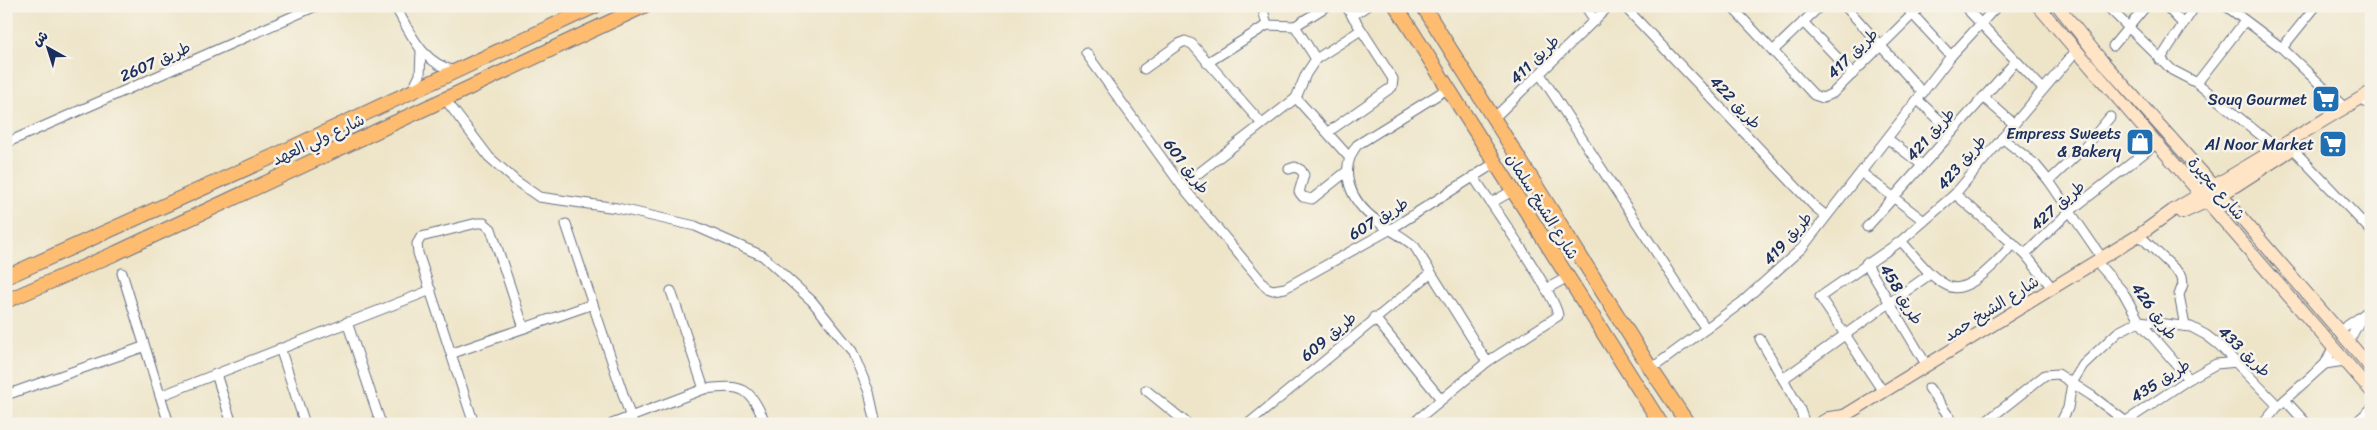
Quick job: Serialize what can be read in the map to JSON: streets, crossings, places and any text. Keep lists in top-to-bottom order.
{
  "streets": {
    "main road": ["شارع ولي العهد", "شارع الشيخ سلمان"],
    "street": [
      "طريق 417",
      "طريق 411",
      "طريق 2607",
      "طريق 422",
      "طريق 421",
      "طريق 423",
      "طريق 601",
      "شارع عجيرة",
      "طريق 427",
      "طريق 607",
      "طريق 419",
      "طريق 458",
      "شارع الشيخ حمد",
      "طريق 426",
      "طريق 609",
      "طريق 433",
      "طريق 435"
    ]
  },
  "crossings": [
    ["طريق 411", "شارع الشيخ سلمان"],
    ["طريق 422", "طريق 419"],
    ["طريق 423", "شارع عجيرة"],
    ["طريق 423", "طريق 458"],
    ["طريق 423", "طريق 426"],
    ["طريق 601", "طريق 607"],
    ["شارع عجيرة", "طريق 427"],
    ["شارع عجيرة", "شارع الشيخ حمد"],
    ["طريق 427", "طريق 426"],
    ["شارع الشيخ سلمان", "طريق 607"],
    ["شارع الشيخ سلمان", "طريق 419"],
    ["طريق 458", "شارع الشيخ حمد"],
    ["شارع الشيخ حمد", "طريق 426"],
    ["طريق 426", "طريق 433"],
    ["طريق 426", "طريق 435"],
    ["طريق 433", "طريق 435"]
  ],
  "places": {
    "supermarket": ["Souq Gourmet", "Al Noor Market"],
    "shop": ["Empress Sweets & Bakery"]
  },
  "north": "top left"
}
